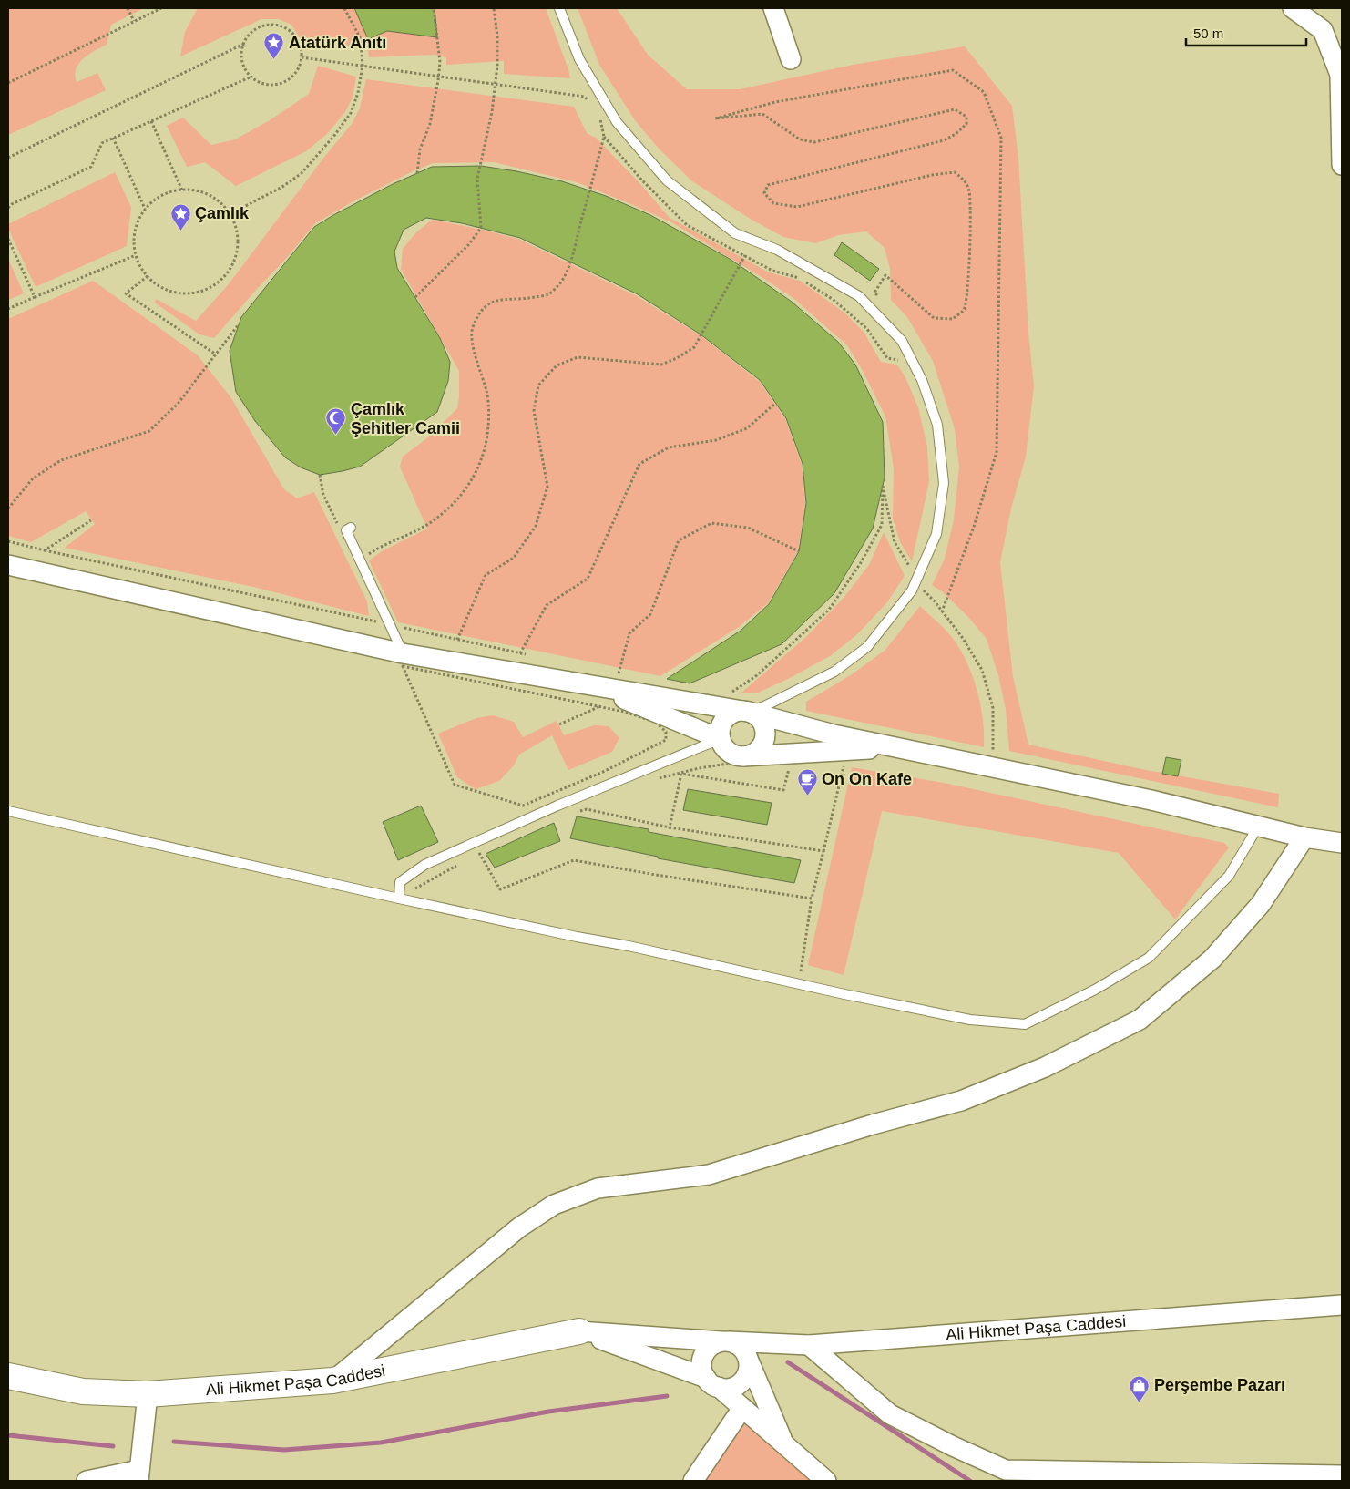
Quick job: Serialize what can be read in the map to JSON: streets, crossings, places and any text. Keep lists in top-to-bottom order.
{
  "streets": {
    "main road": ["Ali Hikmet Paşa Caddesi"]
  },
  "places": {
    "place": ["Atatürk Anıtı", "Çamlık"],
    "mosque": ["Çamlık Şehitler Camii"],
    "cafe": ["On On Kafe"],
    "shop": ["Perşembe Pazarı"]
  },
  "scale_bar": "50 m"
}
